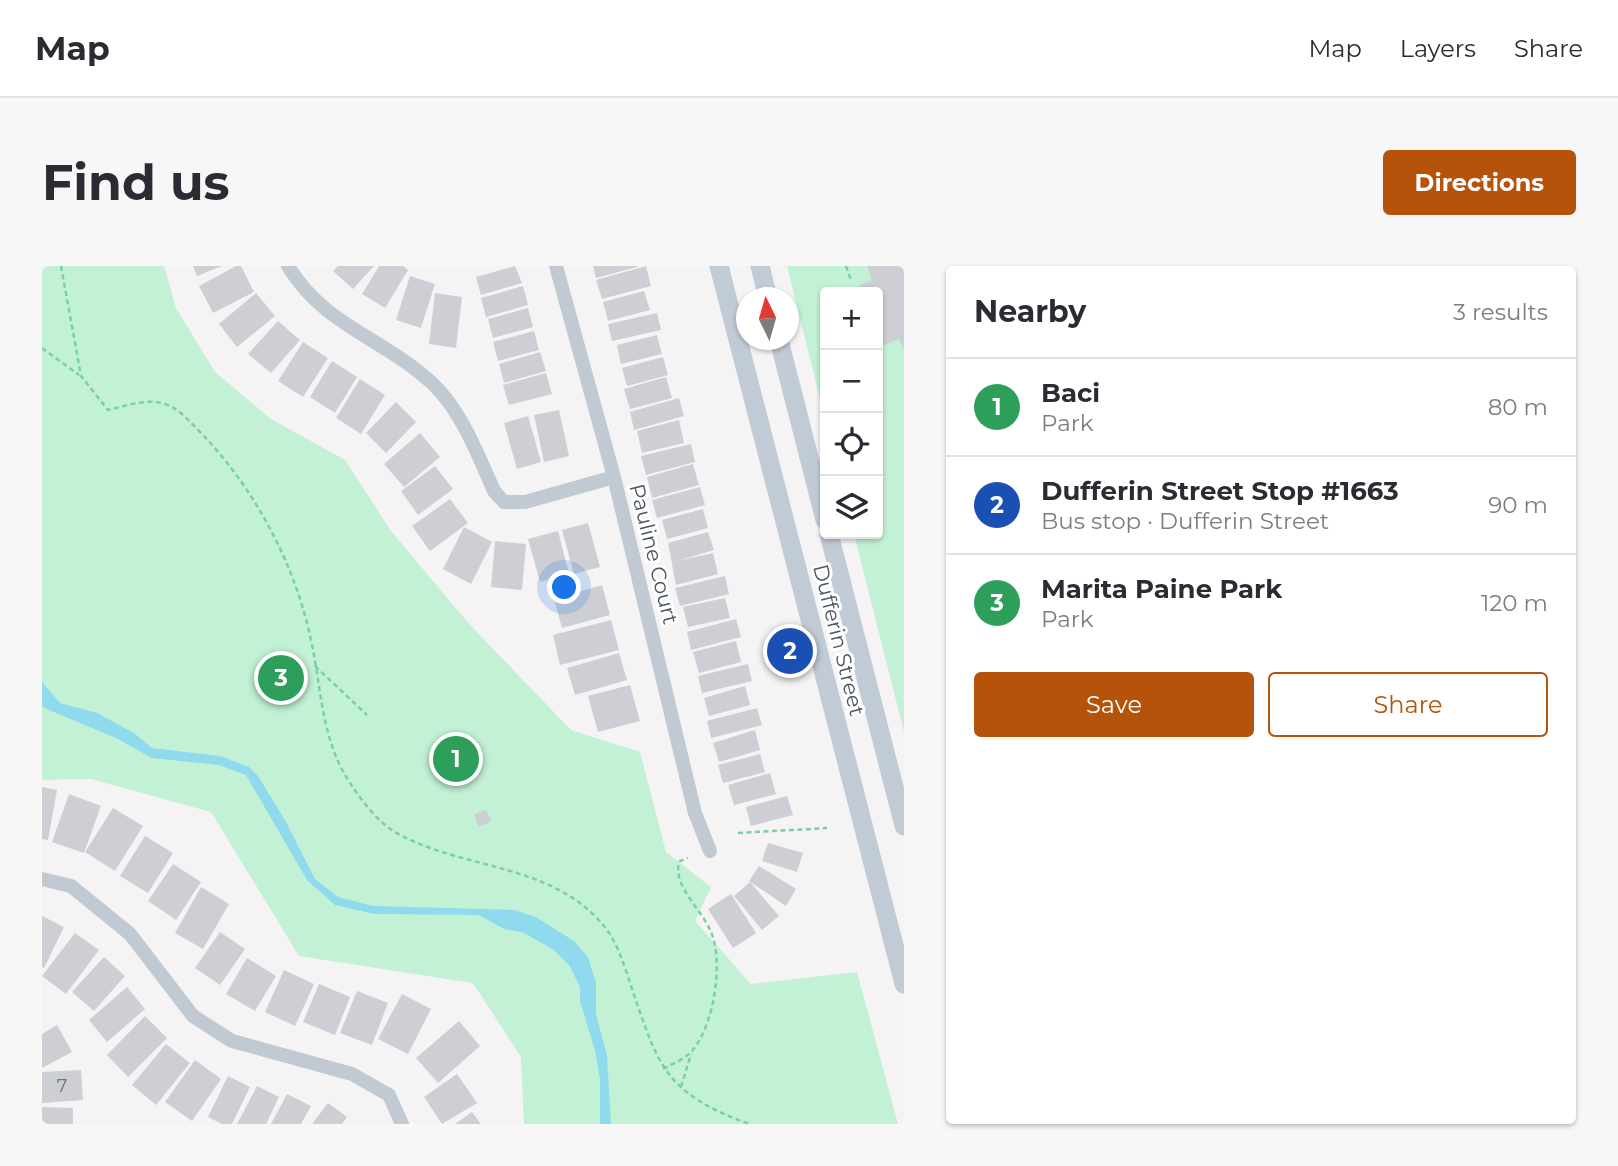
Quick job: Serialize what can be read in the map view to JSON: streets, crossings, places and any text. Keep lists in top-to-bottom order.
{
  "streets": {
    "main road": ["Dufferin Street"],
    "street": ["Pauline Court"]
  },
  "house_numbers": ["7"],
  "north": "top",
  "page": {
    "header": "Map",
    "nav": ["Map", "Layers", "Share"],
    "buttons": [
      "Directions",
      ["Save", "Share"]
    ],
    "title": "Find us",
    "heading": ["Nearby", "3 results"],
    "map_buttons": ["+", "−"],
    "list": [
      {
        "mark": "1",
        "name": "Baci",
        "note": "Park",
        "value": "80 m"
      },
      {
        "mark": "2",
        "name": "Dufferin Street Stop #1663",
        "note": "Bus stop · Dufferin Street",
        "value": "90 m"
      },
      {
        "mark": "3",
        "name": "Marita Paine Park",
        "note": "Park",
        "value": "120 m"
      }
    ],
    "pins": ["2", "3", "1"]
  }
}
